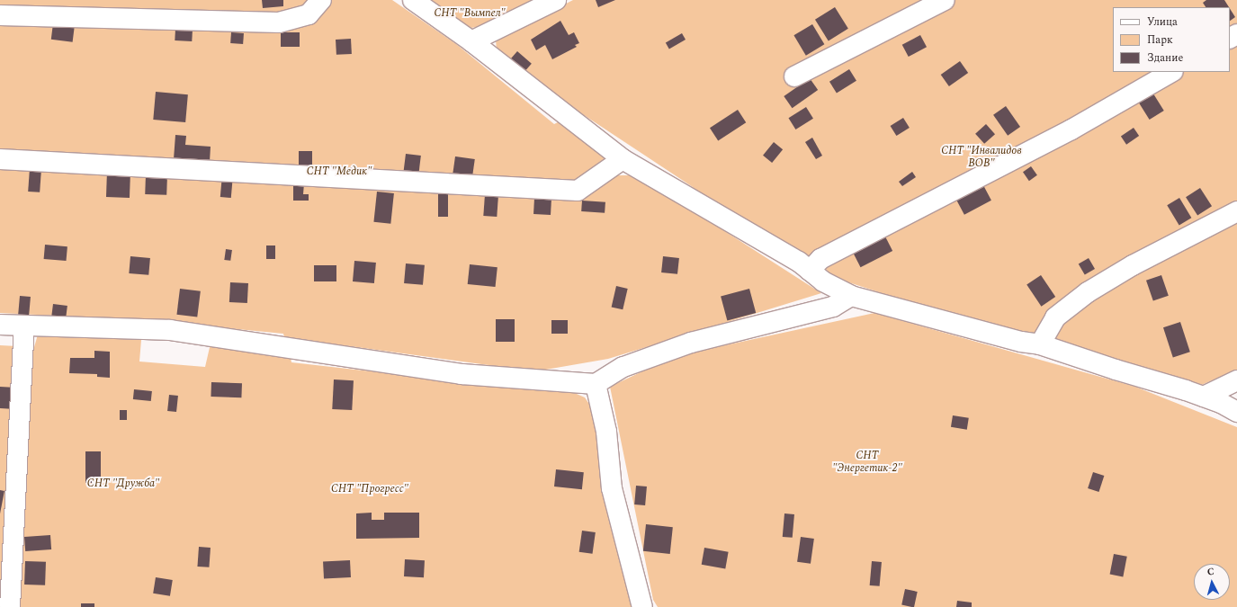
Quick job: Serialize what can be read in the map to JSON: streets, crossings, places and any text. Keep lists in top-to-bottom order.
{
  "parks": [
    "СНТ \"Вымпел\"",
    "СНТ \"Инвалидов ВОВ\"",
    "СНТ \"Медик\"",
    "СНТ \"Энергетик-2\"",
    "СНТ \"Дружба\"",
    "СНТ \"Прогресс\""
  ],
  "legend": ["Улица", "Парк", "Здание"],
  "north": "top"
}
